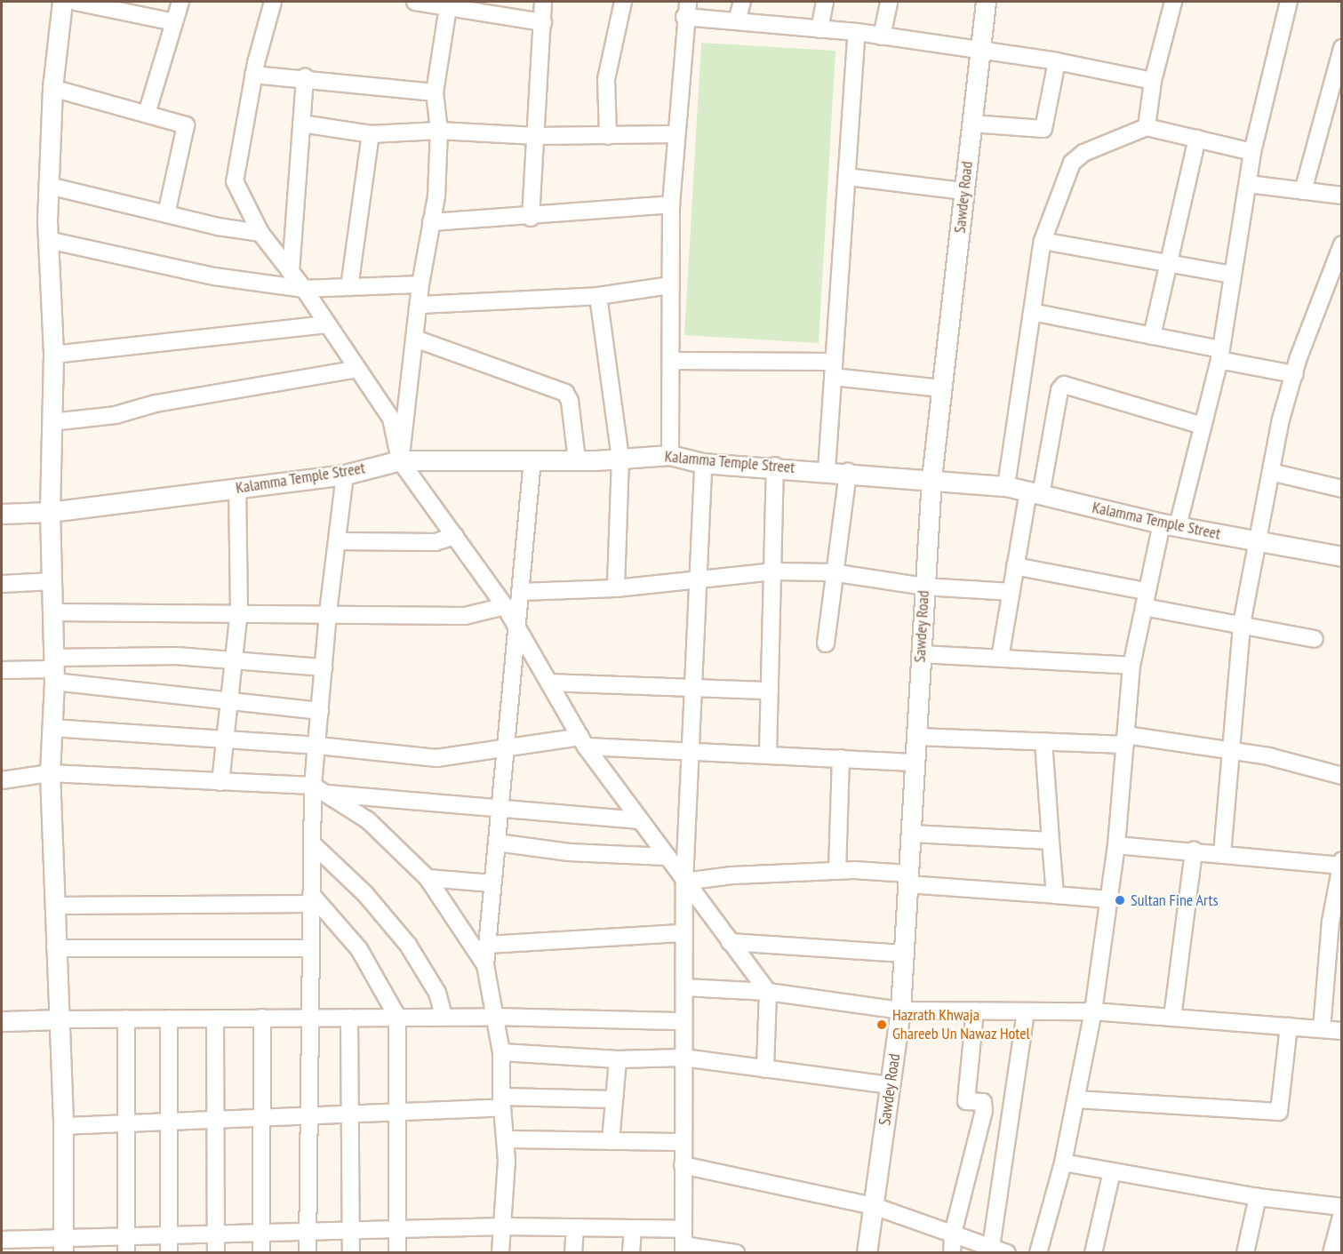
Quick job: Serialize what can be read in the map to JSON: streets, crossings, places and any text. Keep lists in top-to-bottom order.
{
  "streets": {
    "street": ["Sawdey Road", "Kalamma Temple Street"]
  },
  "crossings": [
    ["Sawdey Road", "Kalamma Temple Street"]
  ],
  "places": ["Sultan Fine Arts", "Hazrath Khwaja Ghareeb Un Nawaz Hotel"]
}
